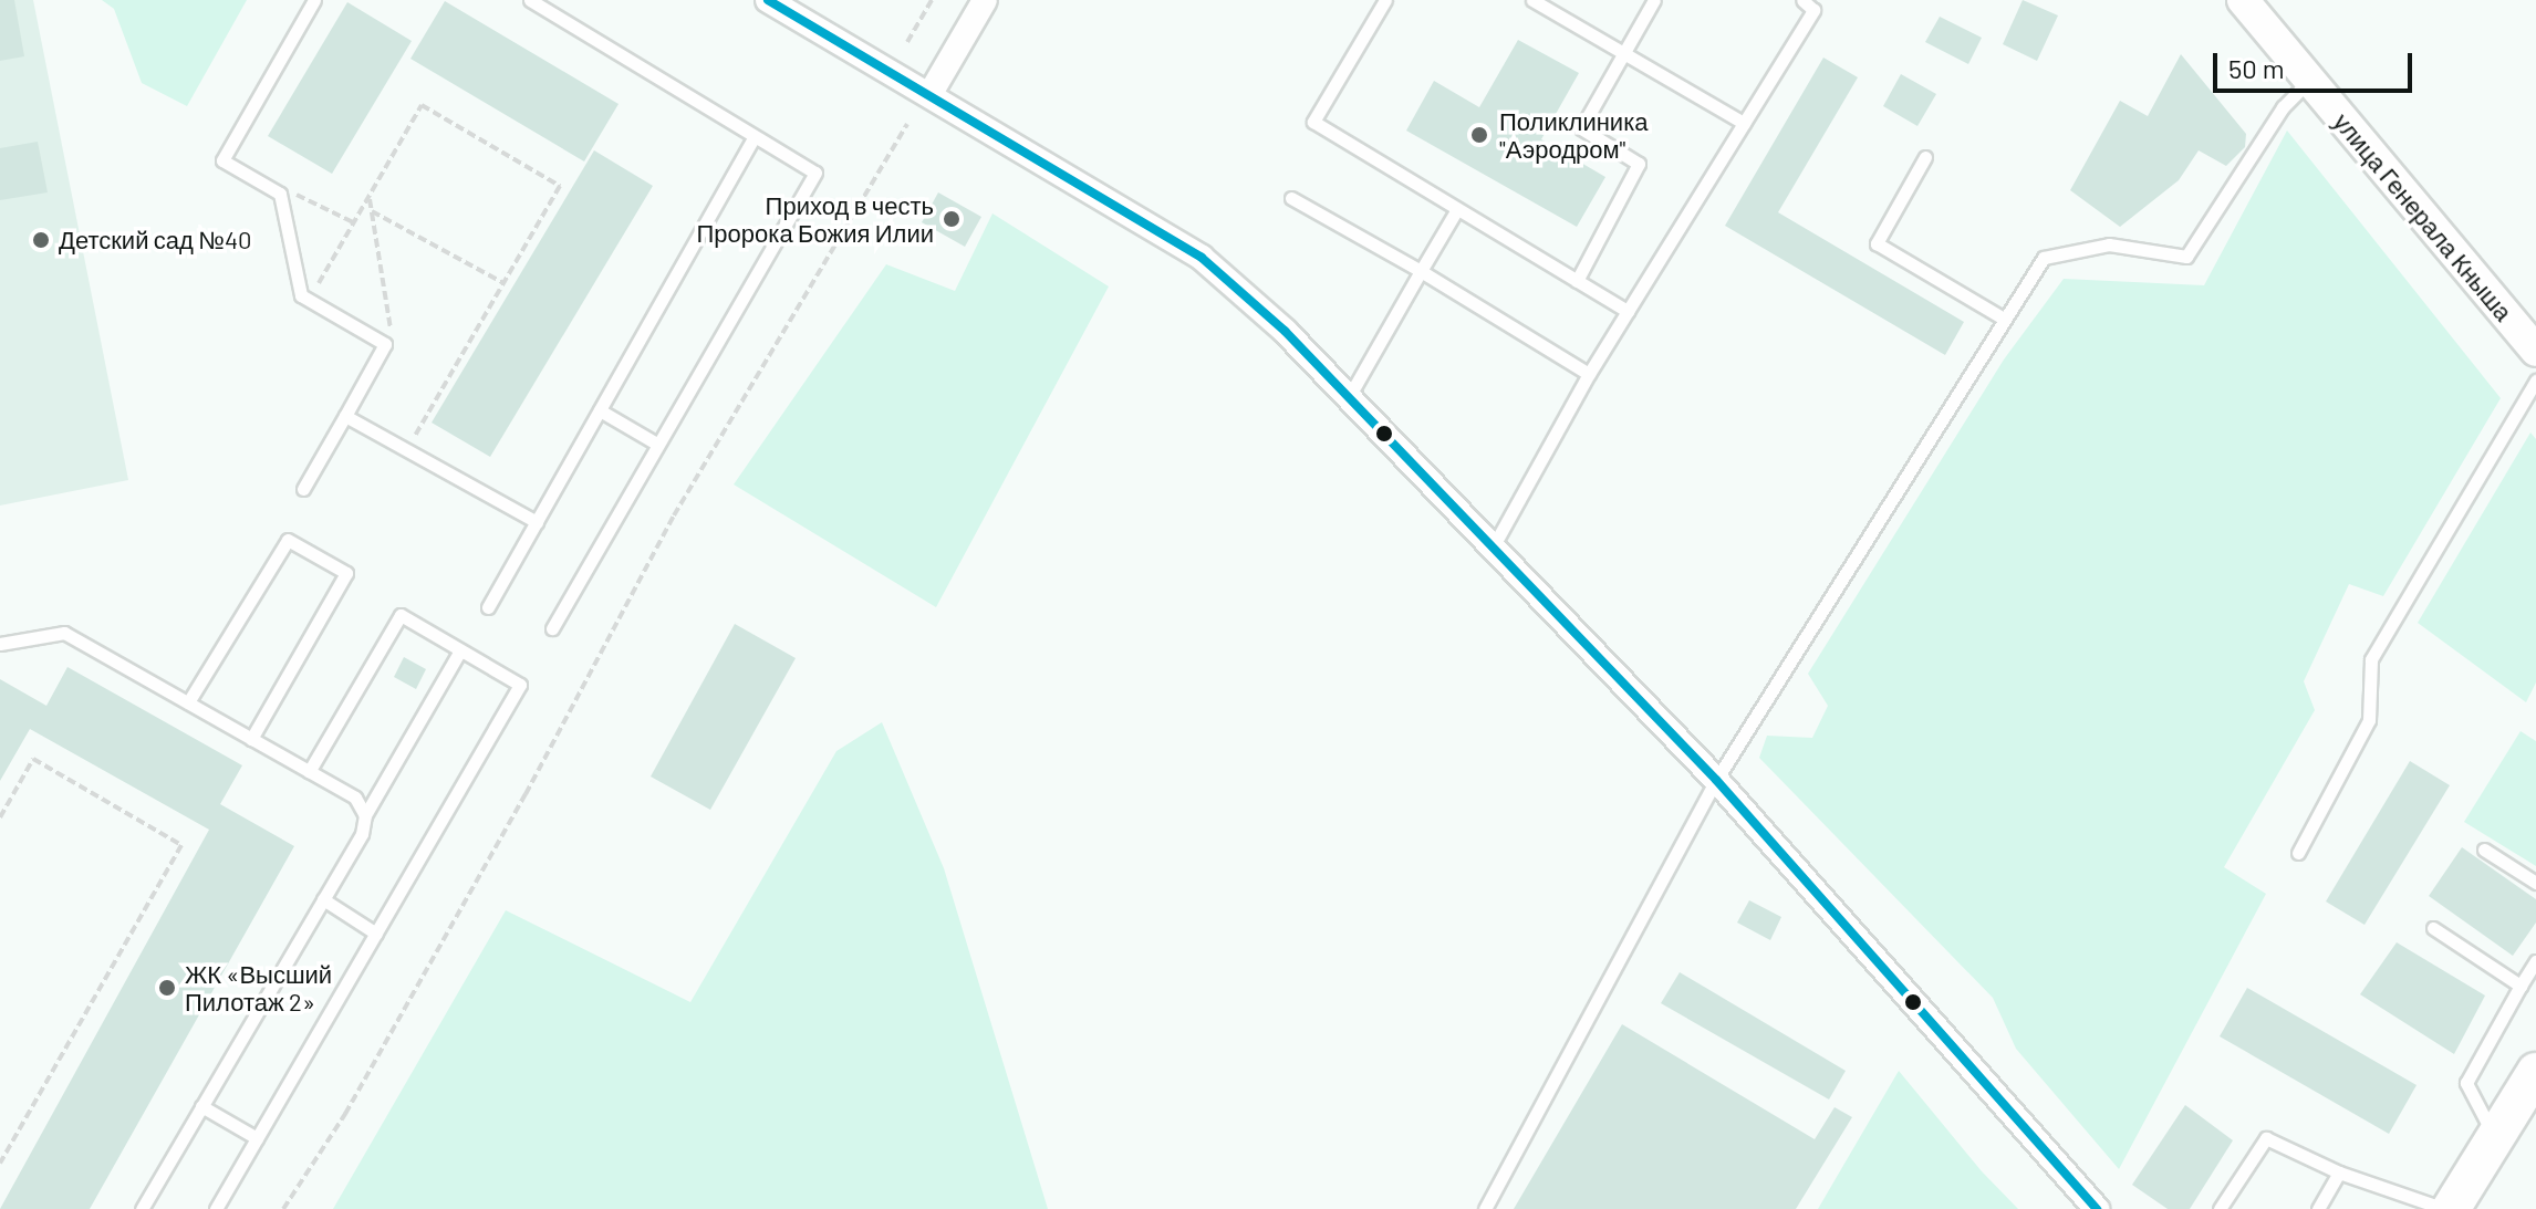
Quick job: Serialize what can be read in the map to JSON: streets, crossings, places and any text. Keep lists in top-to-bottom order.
{
  "streets": {
    "street": ["улица Генерала Кныша"]
  },
  "places": [
    "Поликлиника \"Аэродром\"",
    "Приход в честь Пророка Божия Илии",
    "Детский сад №40",
    "ЖК «Высший Пилотаж 2»"
  ],
  "scale_bar": "50 m"
}
